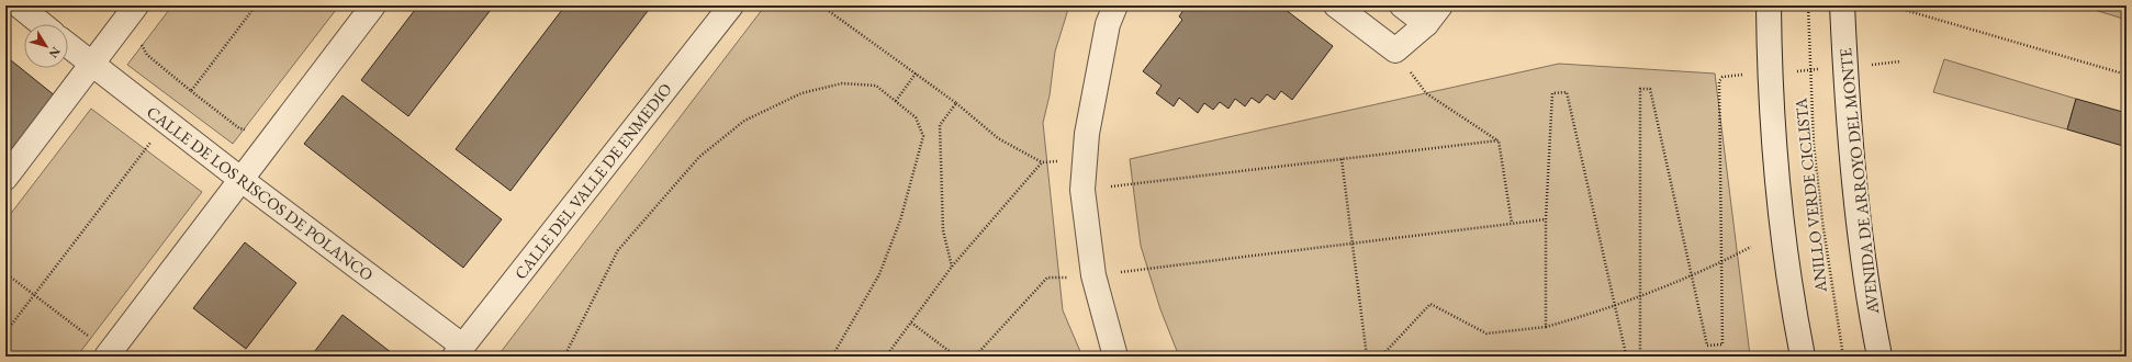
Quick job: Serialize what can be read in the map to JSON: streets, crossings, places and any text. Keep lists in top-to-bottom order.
{
  "streets": {
    "street": ["CALLE DEL VALLE DE ENMEDIO", "AVENIDA DE ARROYO DEL MONTE", "CALLE DE LOS RISCOS DE POLANCO"],
    "path": ["ANILLO VERDE CICLISTA"]
  },
  "crossings": [
    ["CALLE DEL VALLE DE ENMEDIO", "CALLE DE LOS RISCOS DE POLANCO"]
  ],
  "north": "bottom right"
}
